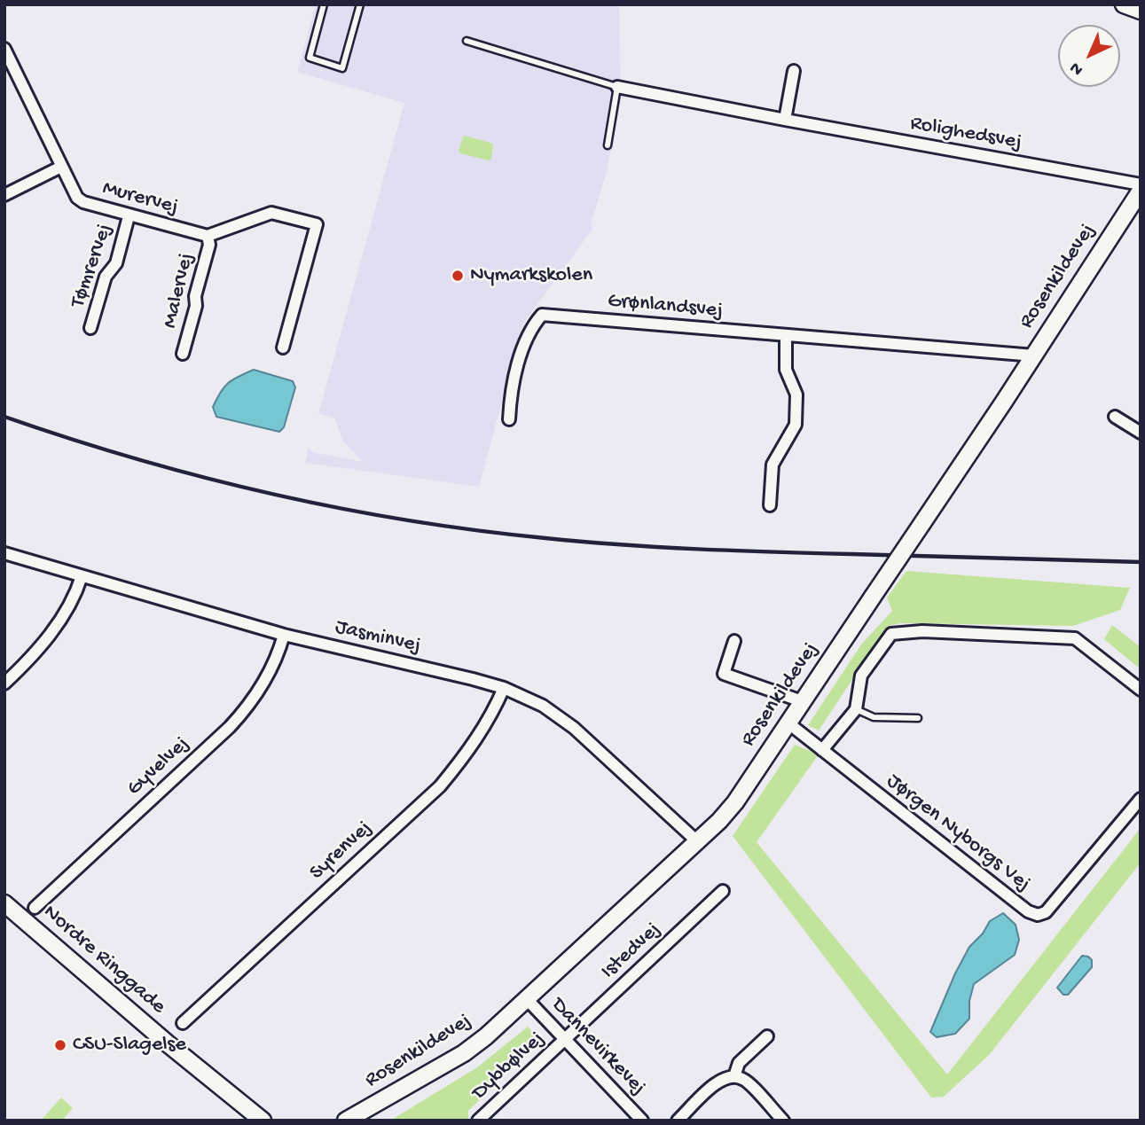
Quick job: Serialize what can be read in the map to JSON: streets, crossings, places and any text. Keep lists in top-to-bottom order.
{
  "streets": {
    "street": [
      "Rolighedsvej",
      "Murervej",
      "Tømrervej",
      "Rosenkildevej",
      "Malervej",
      "Grønlandsvej",
      "Jasminvej",
      "Gyvelvej",
      "Jørgen Nyborgs Vej",
      "Syrenvej",
      "Istedvej",
      "Nordre Ringgade",
      "Dannevirkevej",
      "Dybbølvej"
    ]
  },
  "crossings": [
    ["Murervej", "Tømrervej"],
    ["Murervej", "Malervej"],
    ["Rosenkildevej", "Grønlandsvej"],
    ["Rosenkildevej", "Jasminvej"],
    ["Rosenkildevej", "Jørgen Nyborgs Vej"],
    ["Rosenkildevej", "Dannevirkevej"],
    ["Jasminvej", "Gyvelvej"],
    ["Jasminvej", "Syrenvej"],
    ["Istedvej", "Dannevirkevej"],
    ["Istedvej", "Dybbølvej"],
    ["Dannevirkevej", "Dybbølvej"]
  ],
  "places": ["Nymarkskolen", "CSU-Slagelse"],
  "north": "bottom left"
}
